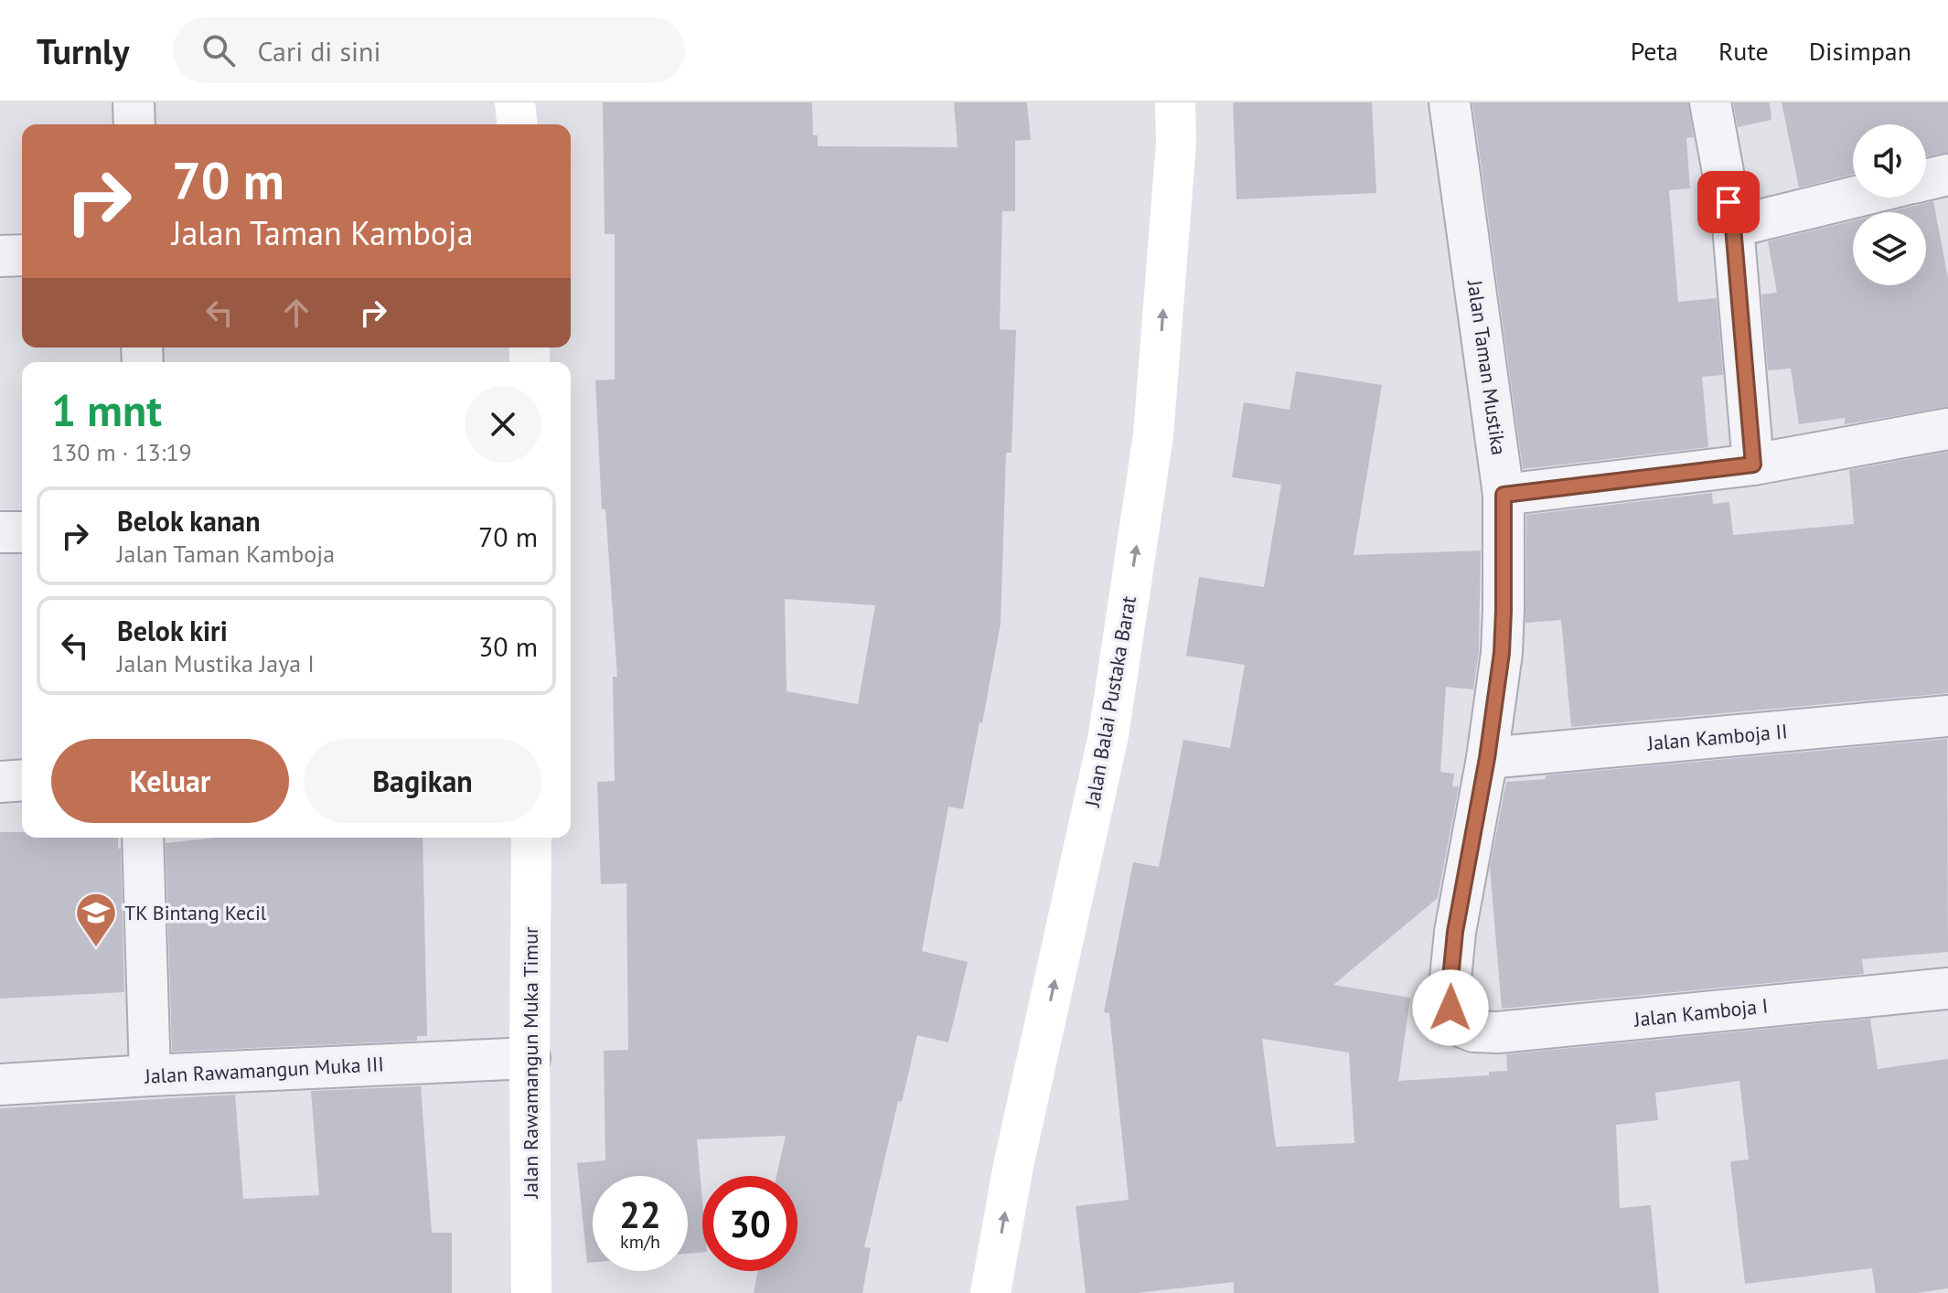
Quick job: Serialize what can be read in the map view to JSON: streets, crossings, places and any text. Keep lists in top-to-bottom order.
{
  "streets": {
    "street": [
      "Jalan Taman Mustika",
      "Jalan Balai Pustaka Barat",
      "Jalan Kamboja II",
      "Jalan Kamboja I",
      "Jalan Rawamangun Muka Timur",
      "Jalan Rawamangun Muka III"
    ]
  },
  "crossings": [
    ["Jalan Taman Mustika", "Jalan Kamboja II"],
    ["Jalan Taman Mustika", "Jalan Kamboja I"],
    ["Jalan Rawamangun Muka Timur", "Jalan Rawamangun Muka III"]
  ],
  "one_way": ["Jalan Balai Pustaka Barat"],
  "places": {
    "school or university": ["TK Bintang Kecil"]
  },
  "page": {
    "header": "Turnly",
    "search": "Cari di sini",
    "nav": ["Peta", "Rute", "Disimpan"],
    "turn": ["70 m", "Jalan Taman Kamboja"],
    "heading": ["1 mnt", "130 m · 13:19"],
    "list": [
      {
        "name": "Belok kanan",
        "note": "Jalan Taman Kamboja",
        "value": "70 m"
      },
      {
        "name": "Belok kiri",
        "note": "Jalan Mustika Jaya I",
        "value": "30 m"
      }
    ],
    "buttons": ["Keluar", "Bagikan"],
    "speed": "22 km/h",
    "limit": "30"
  }
}
